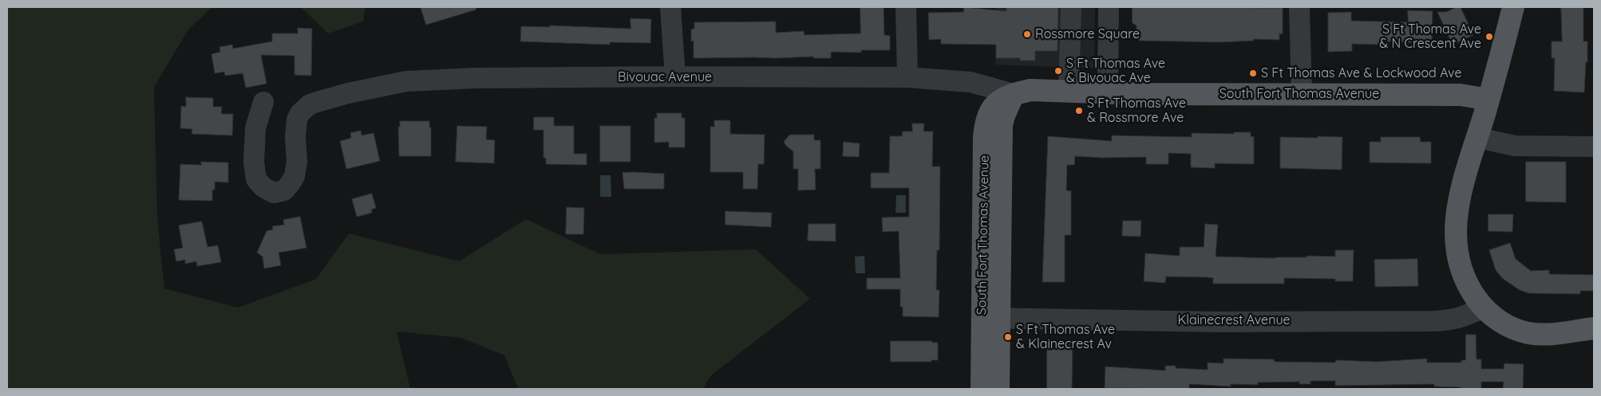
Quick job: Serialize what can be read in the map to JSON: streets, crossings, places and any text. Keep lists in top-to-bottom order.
{
  "streets": {
    "main road": ["South Fort Thomas Avenue"],
    "street": ["Bivouac Avenue", "Klainecrest Avenue"]
  },
  "crossings": [
    ["Bivouac Avenue", "South Fort Thomas Avenue"],
    ["South Fort Thomas Avenue", "Klainecrest Avenue"]
  ],
  "places": [
    "Rossmore Square",
    "S Ft Thomas Ave & N Crescent Ave",
    "S Ft Thomas Ave & Bivouac Ave",
    "S Ft Thomas Ave & Lockwood Ave",
    "S Ft Thomas Ave & Rossmore Ave",
    "S Ft Thomas Ave & Klainecrest Av"
  ]
}
